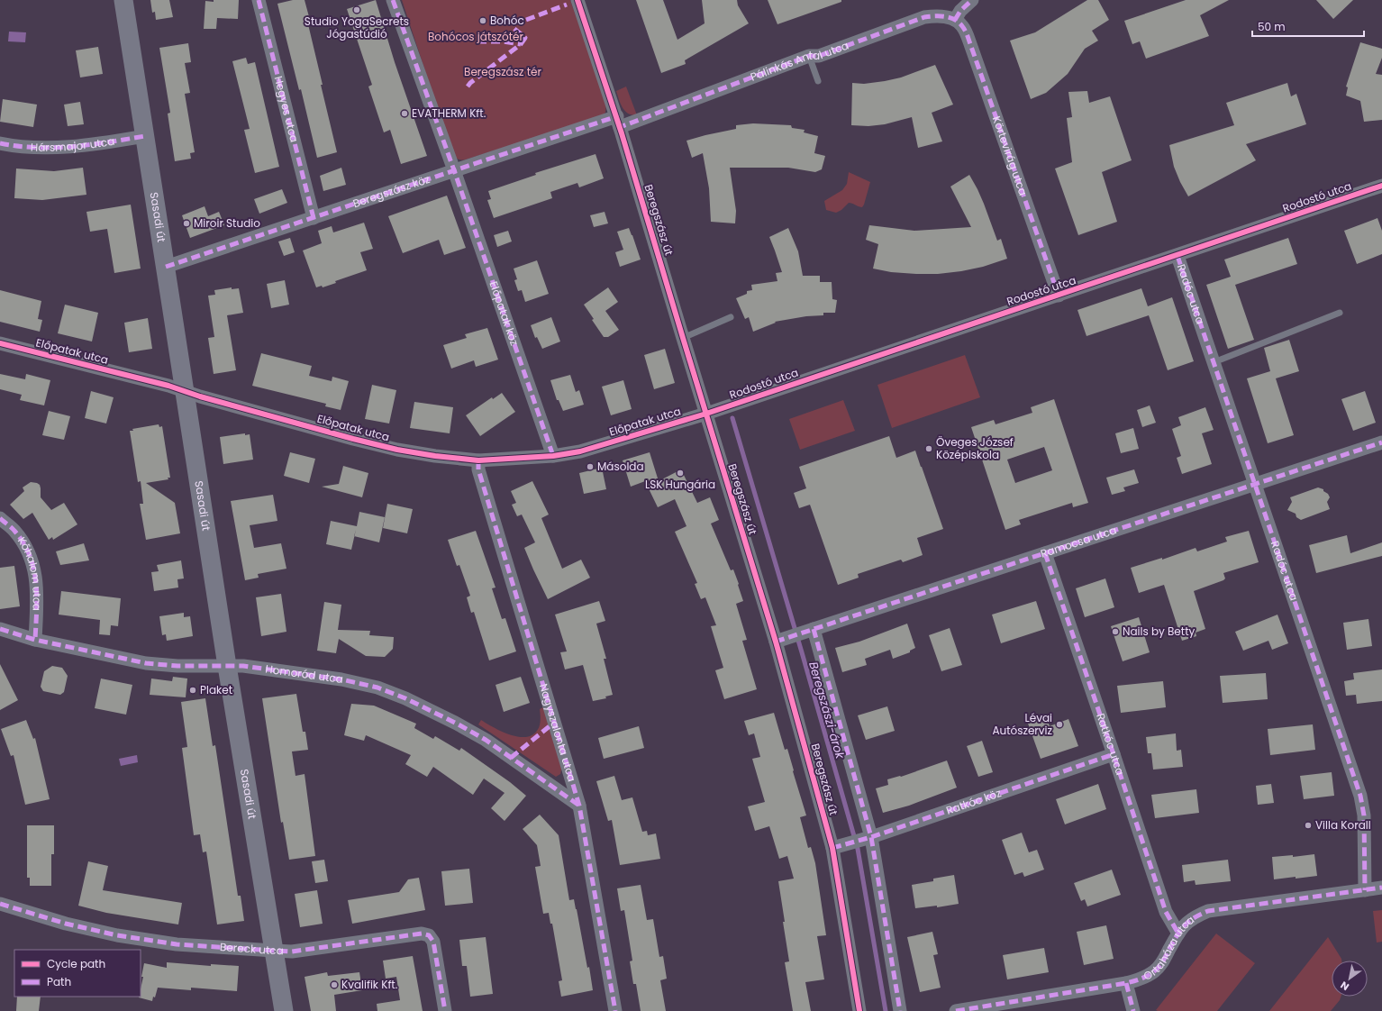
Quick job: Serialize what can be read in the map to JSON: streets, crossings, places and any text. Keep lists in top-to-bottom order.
{
  "streets": {
    "street": [
      "Pálinkás Antal utca",
      "Hegyes utca",
      "Hársmajor utca",
      "Körtevirág utca",
      "Beregszász köz",
      "Rodostó utca",
      "Sasadi út",
      "Beregszász út",
      "Radóc utca",
      "Előpatak köz",
      "Előpatak utca",
      "Ramocsa utca",
      "Kőhalom utca",
      "Homoród utca",
      "Nagyszalonta utca",
      "Ratkóc utca",
      "Ratkóc köz",
      "Ortaháza utca",
      "Bereck utca"
    ]
  },
  "crossings": [
    ["Pálinkás Antal utca", "Körtevirág utca"],
    ["Pálinkás Antal utca", "Beregszász köz"],
    ["Pálinkás Antal utca", "Beregszász út"],
    ["Hegyes utca", "Beregszász köz"],
    ["Hársmajor utca", "Sasadi út"],
    ["Körtevirág utca", "Rodostó utca"],
    ["Beregszász köz", "Sasadi út"],
    ["Beregszász köz", "Beregszász út"],
    ["Beregszász köz", "Előpatak köz"],
    ["Rodostó utca", "Beregszász út"],
    ["Rodostó utca", "Radóc utca"],
    ["Rodostó utca", "Előpatak utca"],
    ["Sasadi út", "Előpatak utca"],
    ["Sasadi út", "Homoród utca"],
    ["Sasadi út", "Bereck utca"],
    ["Beregszász út", "Előpatak utca"],
    ["Beregszász út", "Ramocsa utca"],
    ["Beregszász út", "Ratkóc köz"],
    ["Radóc utca", "Ramocsa utca"],
    ["Radóc utca", "Ortaháza utca"],
    ["Előpatak köz", "Előpatak utca"],
    ["Előpatak utca", "Nagyszalonta utca"],
    ["Ramocsa utca", "Ratkóc utca"],
    ["Kőhalom utca", "Homoród utca"],
    ["Homoród utca", "Nagyszalonta utca"],
    ["Ratkóc utca", "Ratkóc köz"],
    ["Ratkóc utca", "Ortaháza utca"]
  ],
  "water": ["Beregszászi-árok"],
  "parks": ["Bohócos játszótér", "Beregszász tér"],
  "places": [
    "Studio YogaSecrets Jógastúdió",
    "Bohóc",
    "EVATHERM Kft.",
    "Miroir Studio",
    "Öveges József Középiskola",
    "Másolda",
    "LSK Hungária",
    "Nails by Betty",
    "Plaket",
    "Lévai Autószerviz",
    "Villa Korall",
    "Kvalifik Kft."
  ],
  "legend": ["Cycle path", "Path"],
  "scale_bar": "50 m",
  "north": "bottom left"
}
